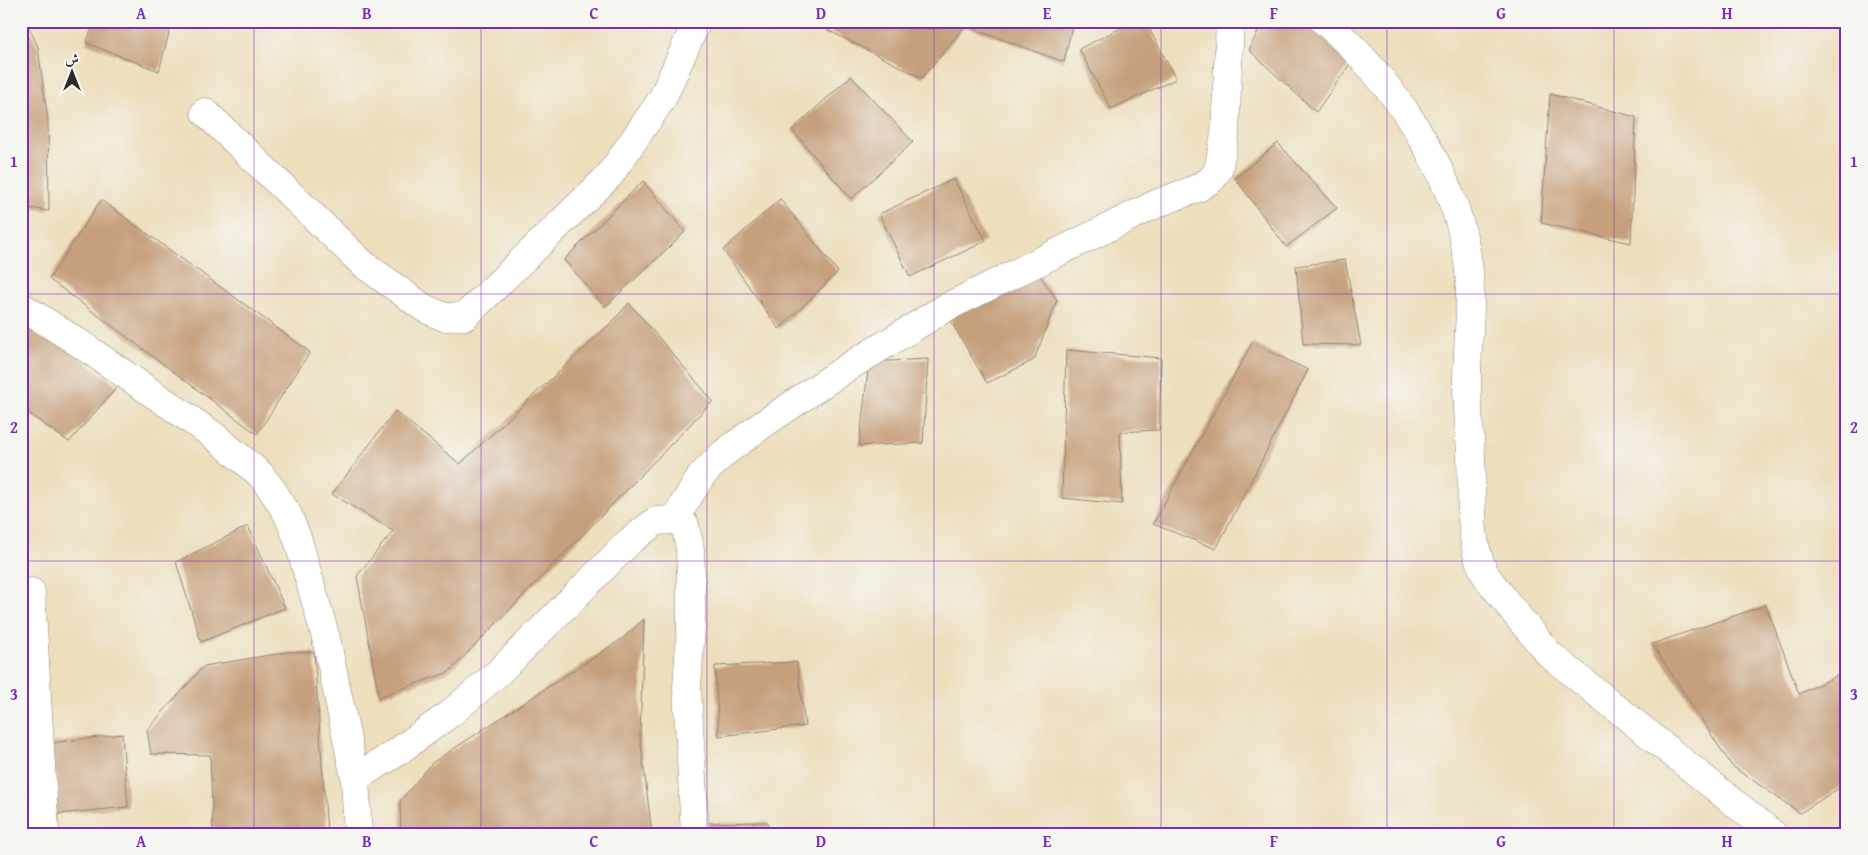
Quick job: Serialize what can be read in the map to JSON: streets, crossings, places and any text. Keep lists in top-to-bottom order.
{
  "north": "top",
  "grid": {
    "columns": [
      "A",
      "B",
      "C",
      "D",
      "E",
      "F",
      "G",
      "H"
    ],
    "rows": ["1", "2", "3"]
  }
}
